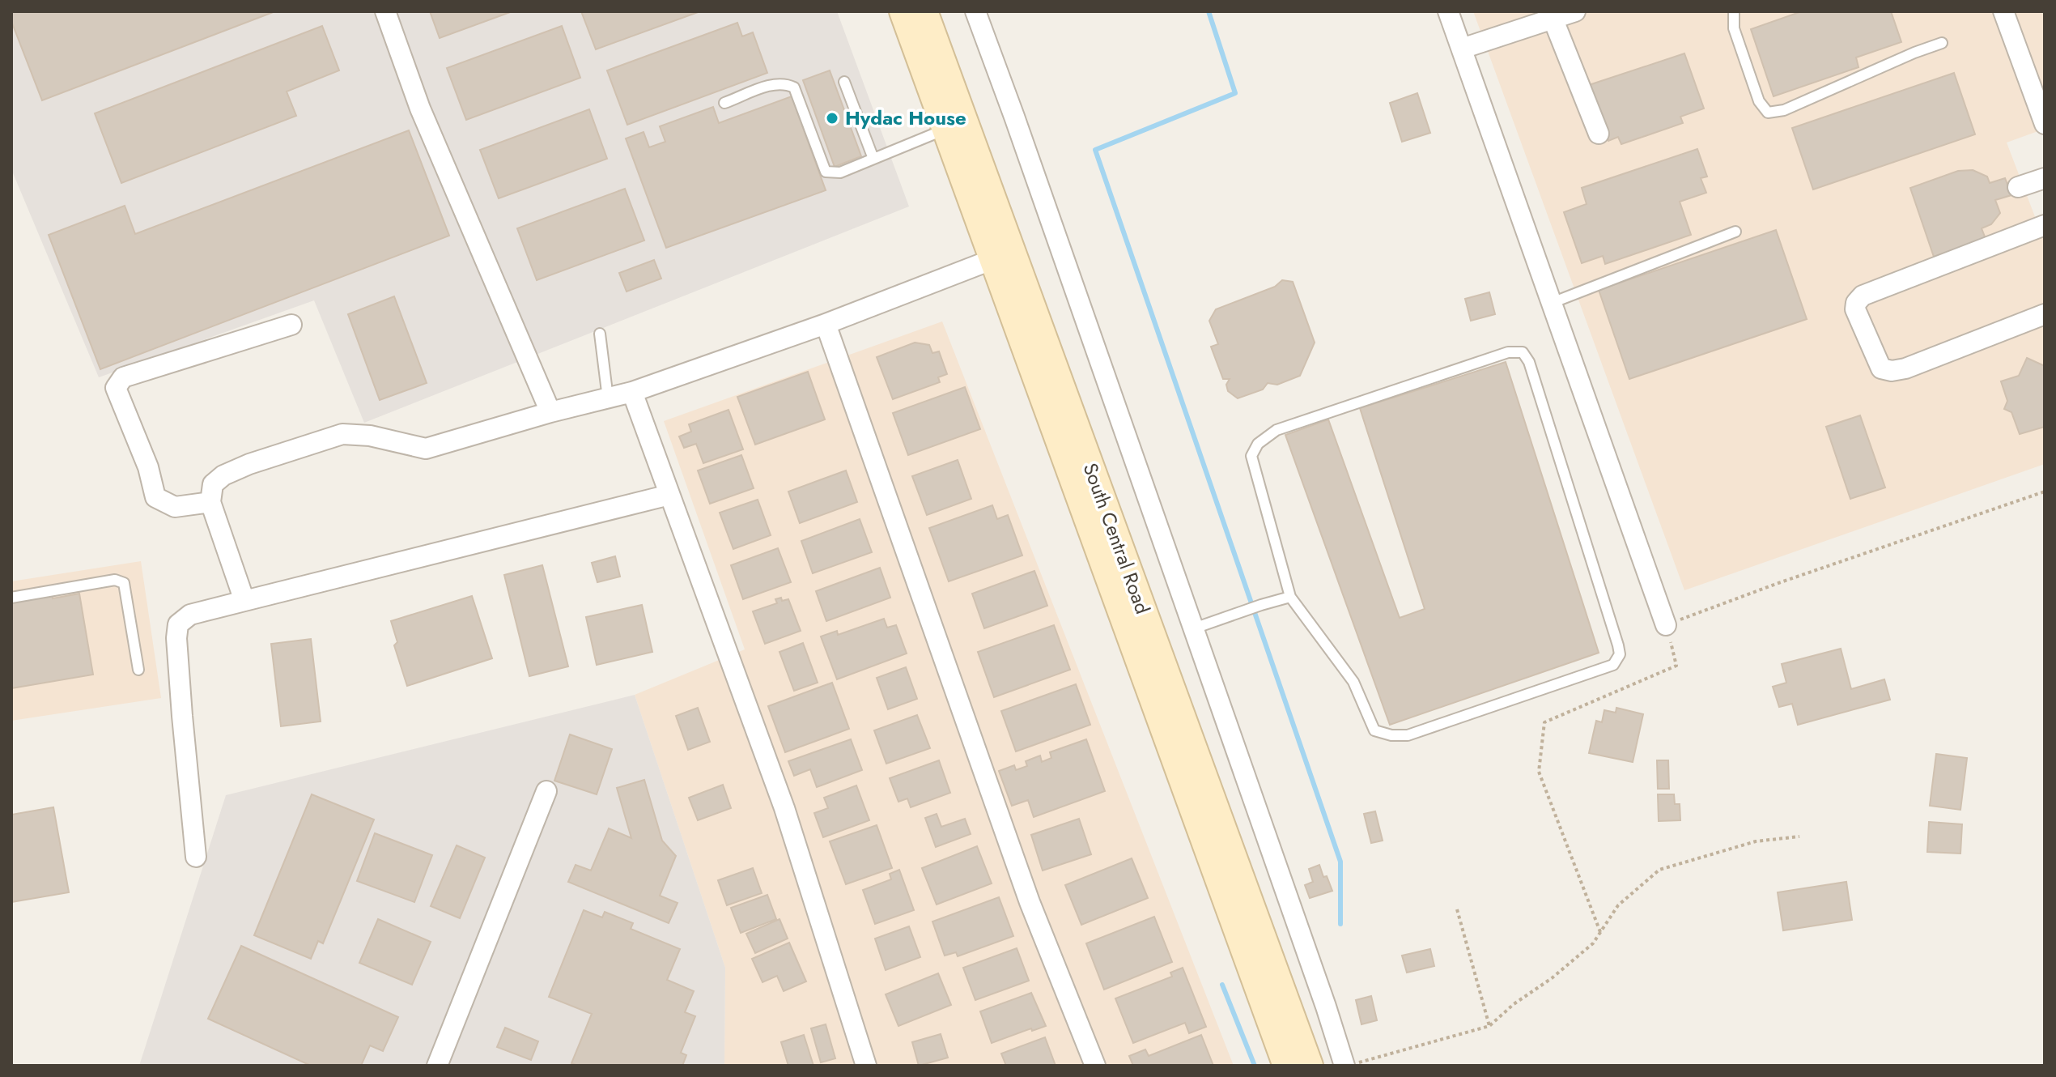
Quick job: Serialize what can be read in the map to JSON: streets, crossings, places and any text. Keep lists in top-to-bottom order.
{
  "streets": {
    "main road": ["South Central Road"]
  },
  "places": ["Hydac House"]
}
